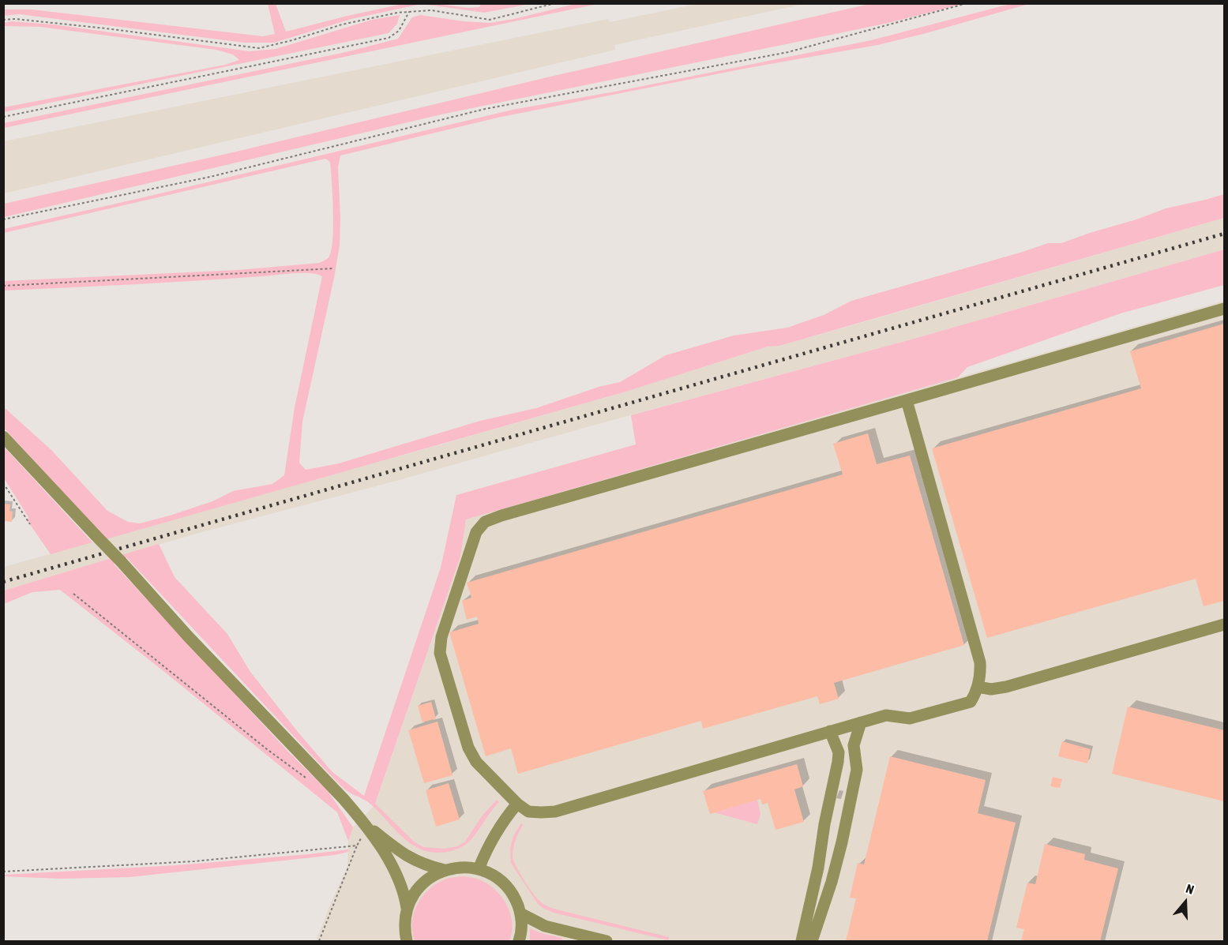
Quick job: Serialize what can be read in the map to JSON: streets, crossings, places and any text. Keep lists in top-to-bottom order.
{
  "north": "top"
}
